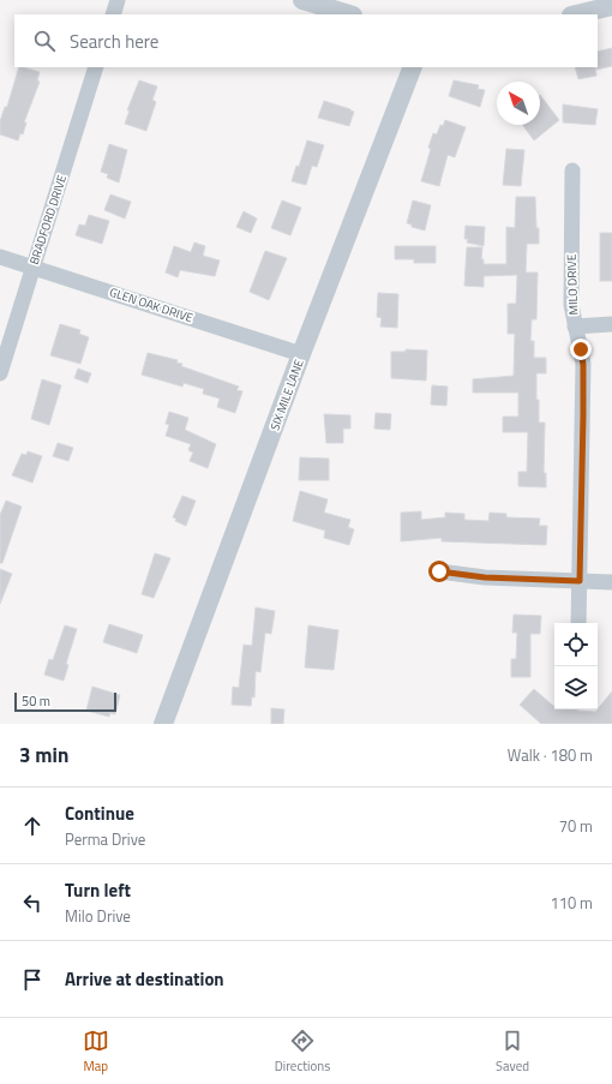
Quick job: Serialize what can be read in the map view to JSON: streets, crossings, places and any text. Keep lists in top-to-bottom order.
{
  "streets": {
    "street": [
      "BRADFORD DRIVE",
      "MILO DRIVE",
      "GLEN OAK DRIVE",
      "SIX MILE LANE"
    ]
  },
  "crossings": [
    ["BRADFORD DRIVE", "GLEN OAK DRIVE"],
    ["GLEN OAK DRIVE", "SIX MILE LANE"]
  ],
  "scale_bar": "50 m",
  "north": "top left",
  "page": {
    "search": "Search here",
    "scale": "50 m",
    "heading": ["3 min", "Walk · 180 m"],
    "list": [
      ["Continue", "Perma Drive", "70 m"],
      ["Turn left", "Milo Drive", "110 m"],
      "Arrive at destination"
    ],
    "nav": ["Map", "Directions", "Saved"]
  }
}
